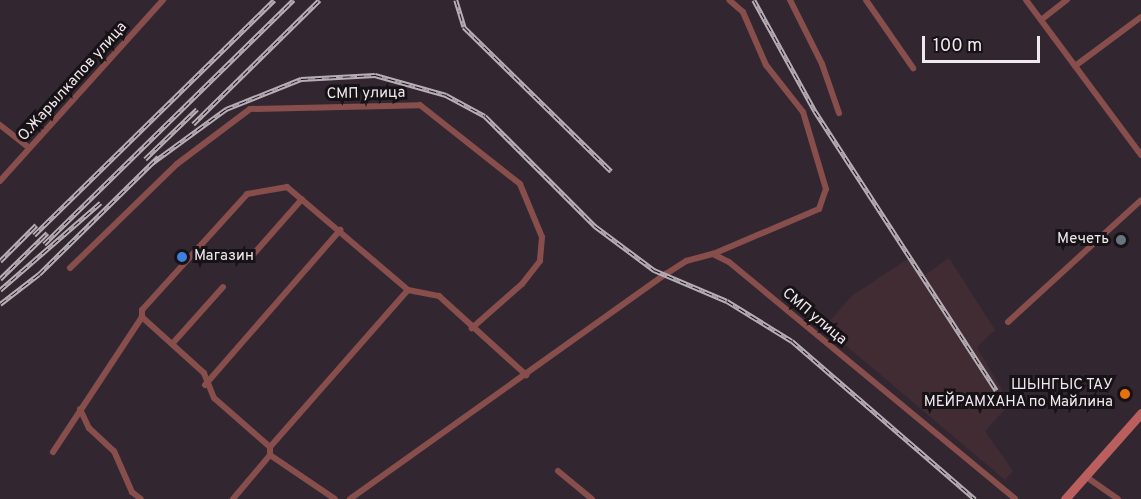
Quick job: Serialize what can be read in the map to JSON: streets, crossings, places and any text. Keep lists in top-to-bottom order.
{
  "streets": {
    "street": ["О.Жарылкапов улица", "СМП улица"]
  },
  "places": ["Мечеть", "Магазин", "ШЫНГЫС ТАУ МЕЙРАМХАНА по Майлина"],
  "scale_bar": "100 m"
}
